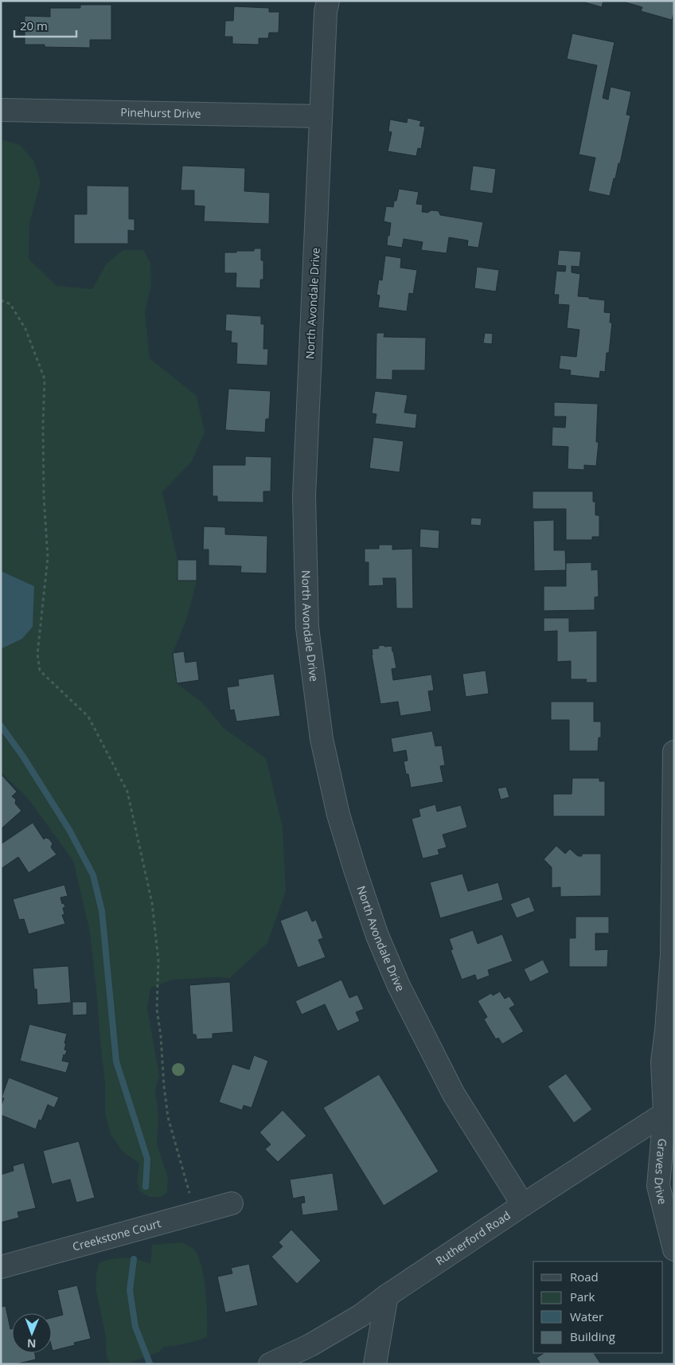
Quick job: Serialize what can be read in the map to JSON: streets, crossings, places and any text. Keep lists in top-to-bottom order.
{
  "streets": {
    "street": [
      "Pinehurst Drive",
      "North Avondale Drive",
      "Graves Drive",
      "Creekstone Court",
      "Rutherford Road"
    ]
  },
  "crossings": [
    ["Pinehurst Drive", "North Avondale Drive"],
    ["North Avondale Drive", "Rutherford Road"],
    ["Graves Drive", "Rutherford Road"]
  ],
  "legend": [
    "Road",
    "Park",
    "Water",
    "Building"
  ],
  "scale_bar": "20 m",
  "north": "bottom"
}
